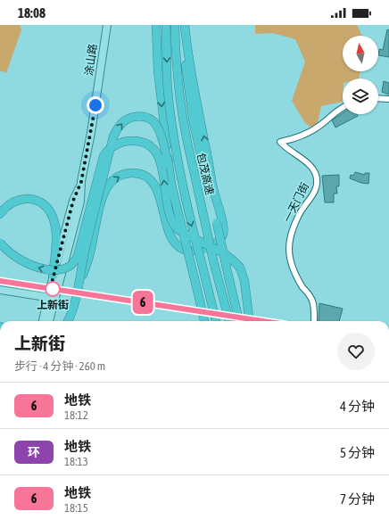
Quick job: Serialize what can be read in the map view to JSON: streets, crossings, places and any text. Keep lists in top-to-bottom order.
{
  "streets": {
    "highway": ["包茂高速"],
    "main road": ["涂山路"],
    "street": ["一天门街"]
  },
  "places": ["上新街"],
  "lines": ["metro line 6"],
  "north": "top",
  "page": {
    "status": "18:08",
    "on_map": "6",
    "heading": ["上新街", "步行 · 4 分钟 · 260 m"],
    "list": [
      {
        "mark": "6",
        "name": "地铁",
        "note": "18:12",
        "value": "4 分钟"
      },
      {
        "mark": "环",
        "name": "地铁",
        "note": "18:13",
        "value": "5 分钟"
      },
      {
        "mark": "6",
        "name": "地铁",
        "note": "18:15",
        "value": "7 分钟"
      }
    ]
  }
}
